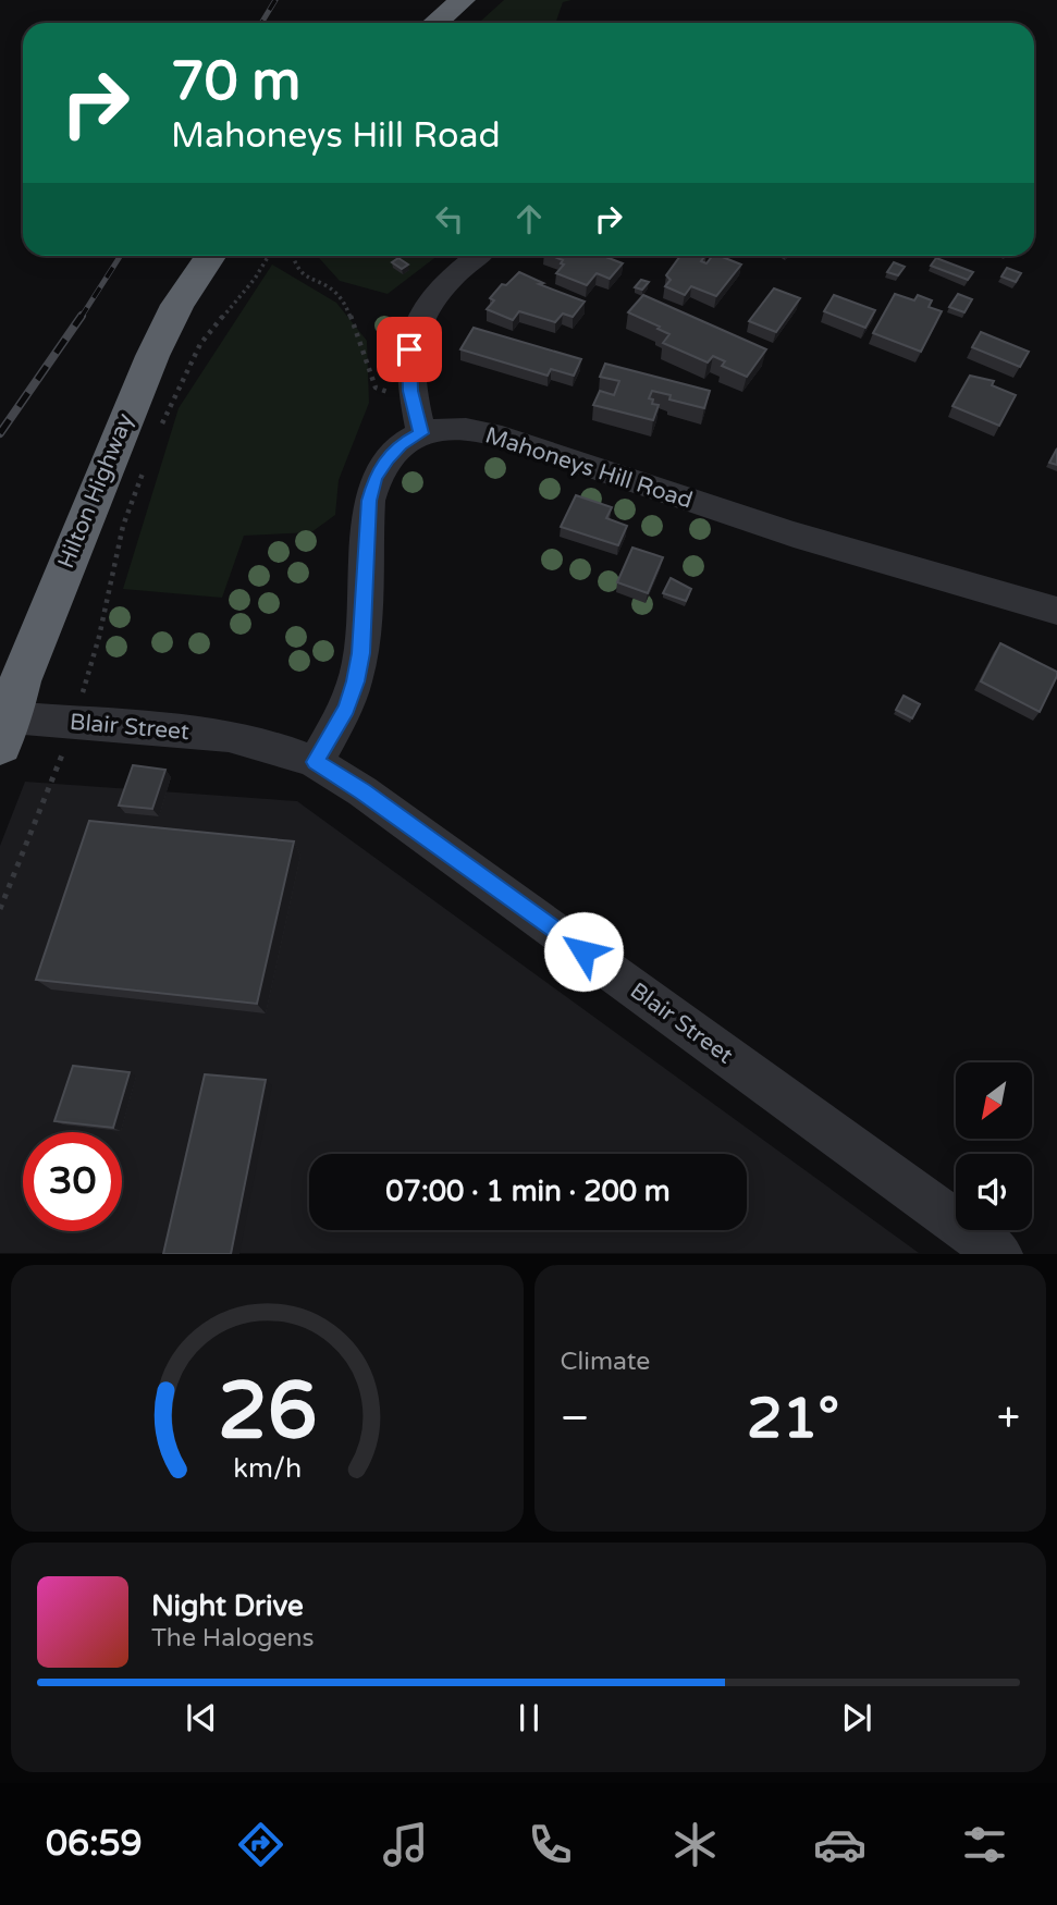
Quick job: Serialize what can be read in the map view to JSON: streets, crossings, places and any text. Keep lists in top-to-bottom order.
{
  "streets": {
    "highway": ["Hilton Highway"],
    "street": ["Mahoneys Hill Road", "Blair Street"]
  },
  "crossings": [
    ["Mahoneys Hill Road", "Blair Street"],
    ["Hilton Highway", "Blair Street"]
  ],
  "north": "bottom left",
  "page": {
    "turn": ["70 m", "Mahoneys Hill Road"],
    "limit": "30",
    "trip": "07:00 · 1 min · 200 m",
    "tile": "Climate",
    "heat": ["−", "21°", "+"],
    "song": ["Night Drive", "The Halogens"],
    "tabs": "06:59",
    "gauge": ["26", "km/h"]
  }
}
